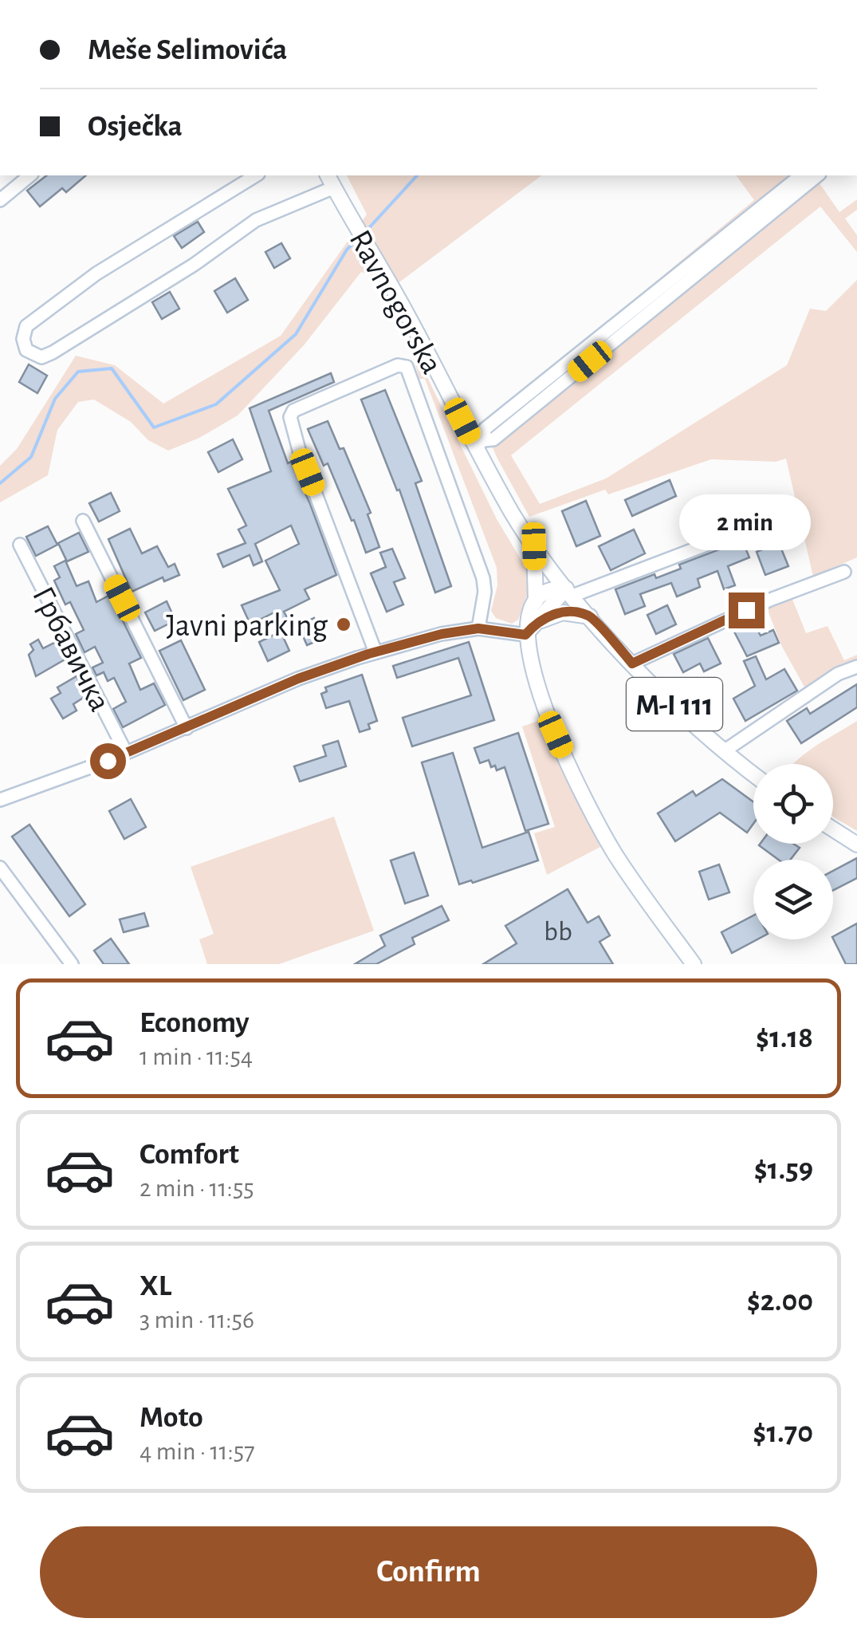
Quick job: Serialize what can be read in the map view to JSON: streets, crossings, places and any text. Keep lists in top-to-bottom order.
{
  "streets": {
    "main road": ["Ravnogorska", "M-I 111"],
    "street": ["Грбавичка"]
  },
  "places": ["Javni parking"],
  "house_numbers": ["bb"],
  "page": {
    "banner": ["Meše Selimovića", "Osječka"],
    "bubble": "2 min",
    "list": [
      {
        "name": "Economy",
        "note": "1 min · 11:54",
        "value": "$1.18"
      },
      {
        "name": "Comfort",
        "note": "2 min · 11:55",
        "value": "$1.59"
      },
      {
        "name": "XL",
        "note": "3 min · 11:56",
        "value": "$2.00"
      },
      {
        "name": "Moto",
        "note": "4 min · 11:57",
        "value": "$1.70"
      }
    ],
    "buttons": "Confirm"
  }
}
